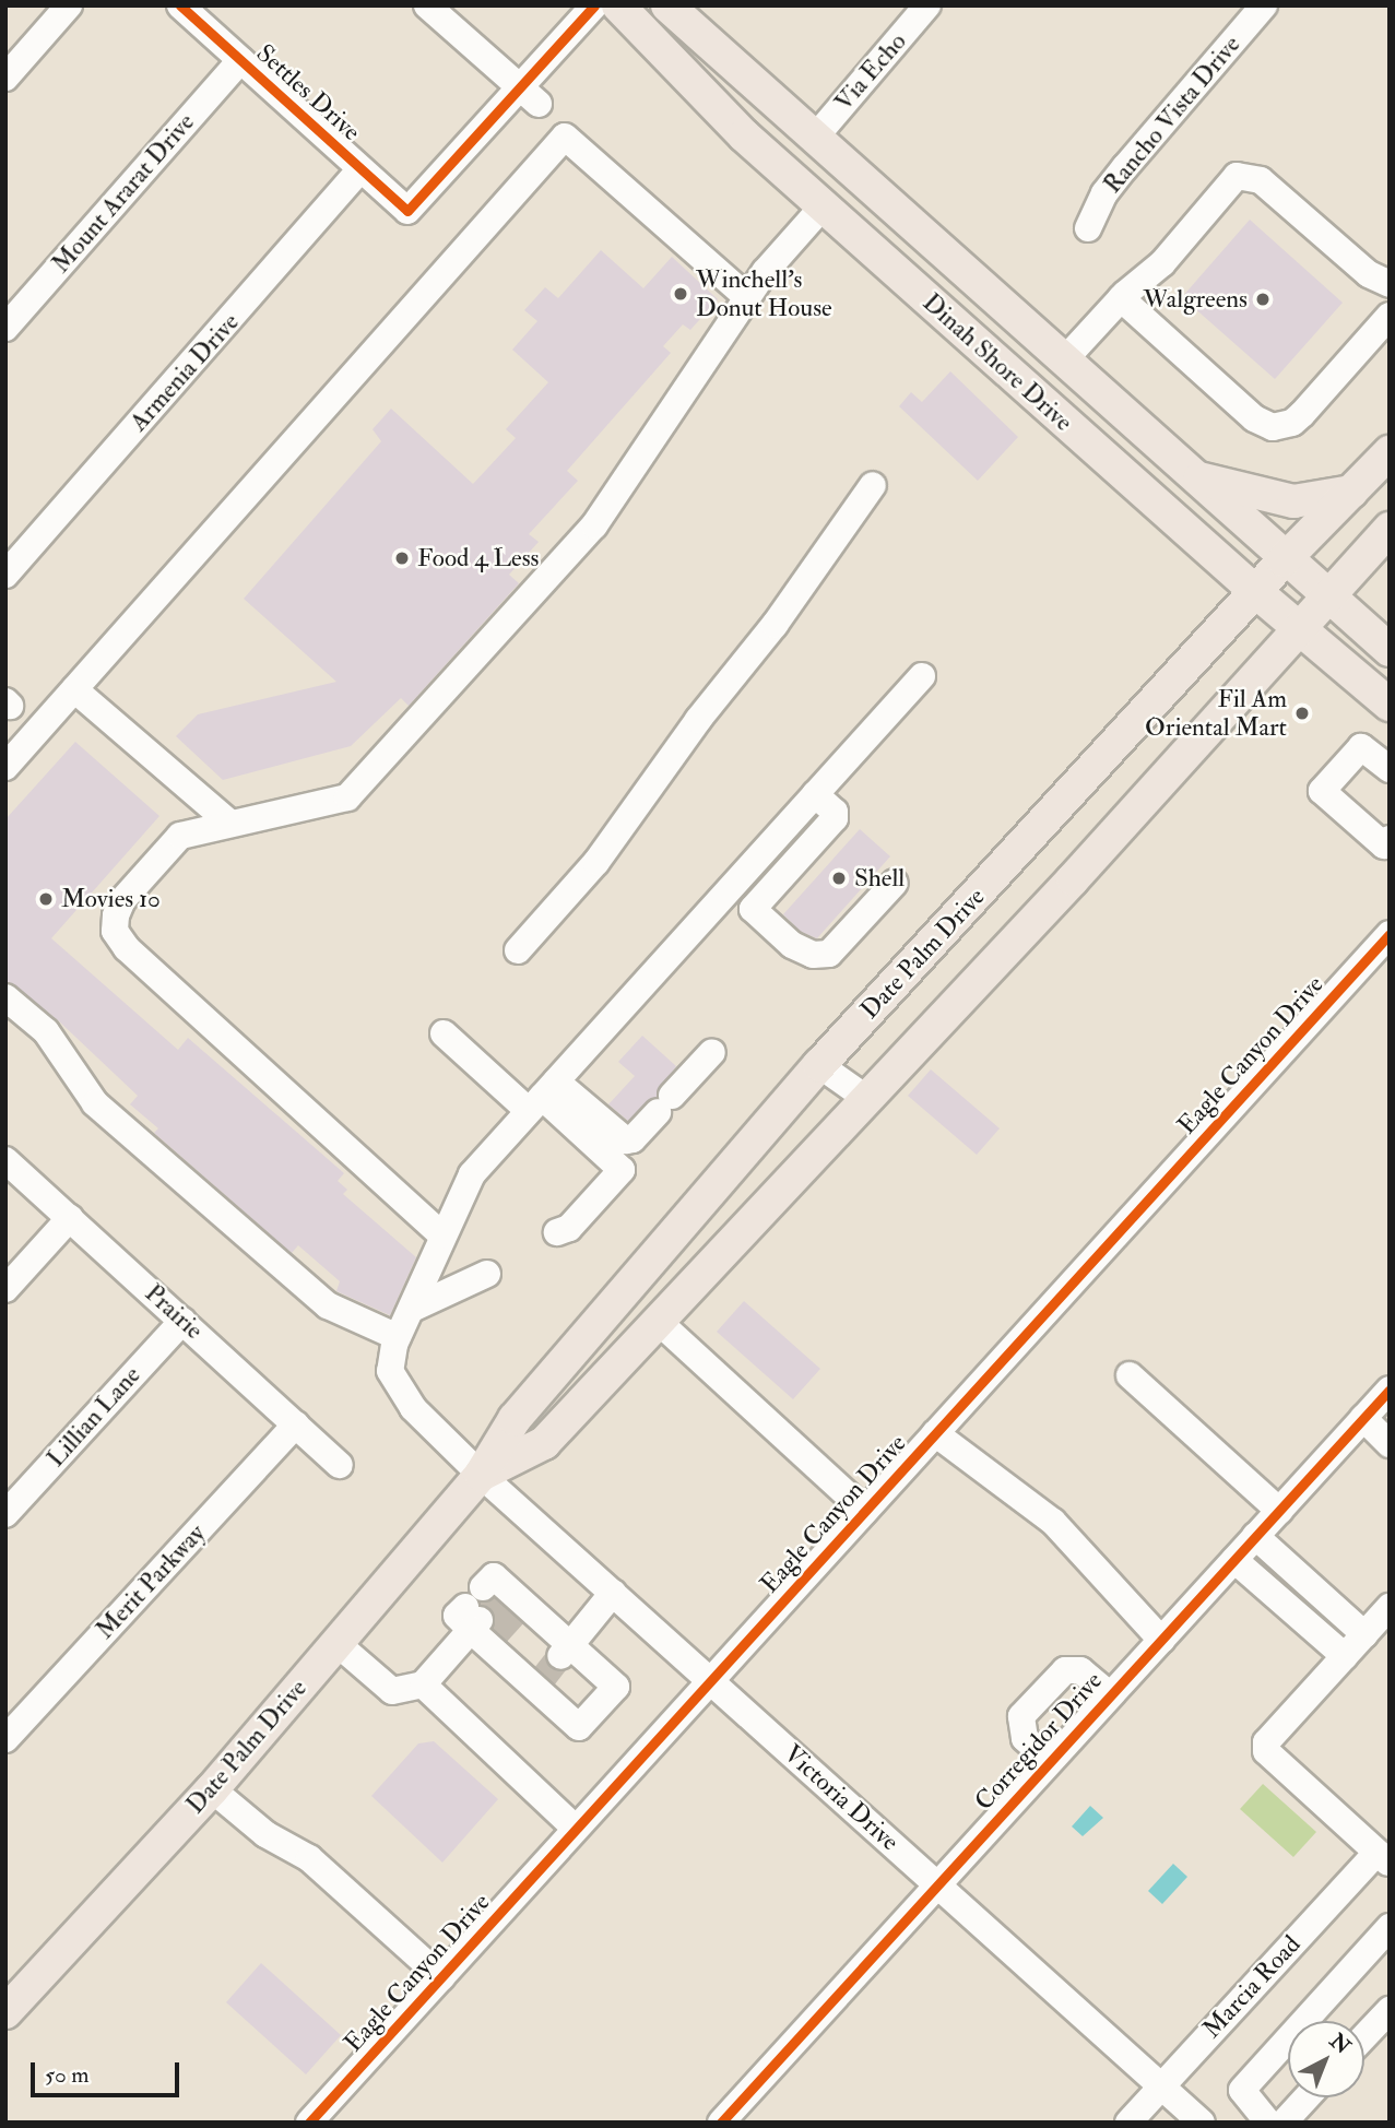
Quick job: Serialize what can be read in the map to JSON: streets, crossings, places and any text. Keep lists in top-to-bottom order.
{
  "streets": {
    "main road": ["Dinah Shore Drive", "Date Palm Drive"],
    "street": [
      "Via Echo",
      "Settles Drive",
      "Rancho Vista Drive",
      "Mount Ararat Drive",
      "Armenia Drive",
      "Eagle Canyon Drive",
      "Prairie",
      "Lillian Lane",
      "Merit Parkway",
      "Corregidor Drive",
      "Victoria Drive",
      "Marcia Road"
    ]
  },
  "crossings": [
    ["Via Echo", "Dinah Shore Drive"],
    ["Settles Drive", "Mount Ararat Drive"],
    ["Settles Drive", "Armenia Drive"],
    ["Dinah Shore Drive", "Date Palm Drive"],
    ["Date Palm Drive", "Victoria Drive"],
    ["Eagle Canyon Drive", "Victoria Drive"],
    ["Prairie", "Lillian Lane"],
    ["Prairie", "Merit Parkway"],
    ["Corregidor Drive", "Victoria Drive"],
    ["Victoria Drive", "Marcia Road"]
  ],
  "places": [
    "Winchell's Donut House",
    "Walgreens",
    "Food 4 Less",
    "Fil Am Oriental Mart",
    "Shell",
    "Movies 10"
  ],
  "scale_bar": "50 m",
  "north": "top right"
}
